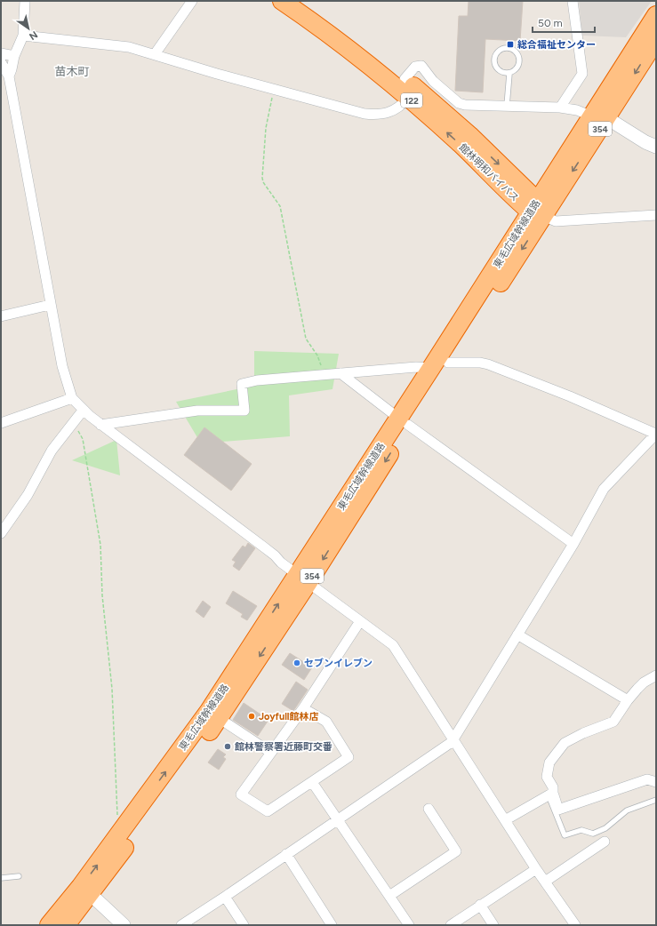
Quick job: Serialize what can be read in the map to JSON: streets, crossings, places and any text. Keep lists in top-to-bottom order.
{
  "streets": {
    "highway": [
      "122",
      "354",
      "館林明和バイパス",
      "東毛広域幹線道路"
    ]
  },
  "crossings": [
    ["館林明和バイパス", "東毛広域幹線道路"]
  ],
  "districts": ["苗木町"],
  "places": {
    "transit": ["総合福祉センター"],
    "other": ["セブンイレブン", "Joyfull館林店", "館林警察署近藤町交番"]
  },
  "scale_bar": "50 m",
  "north": "bottom right"
}
